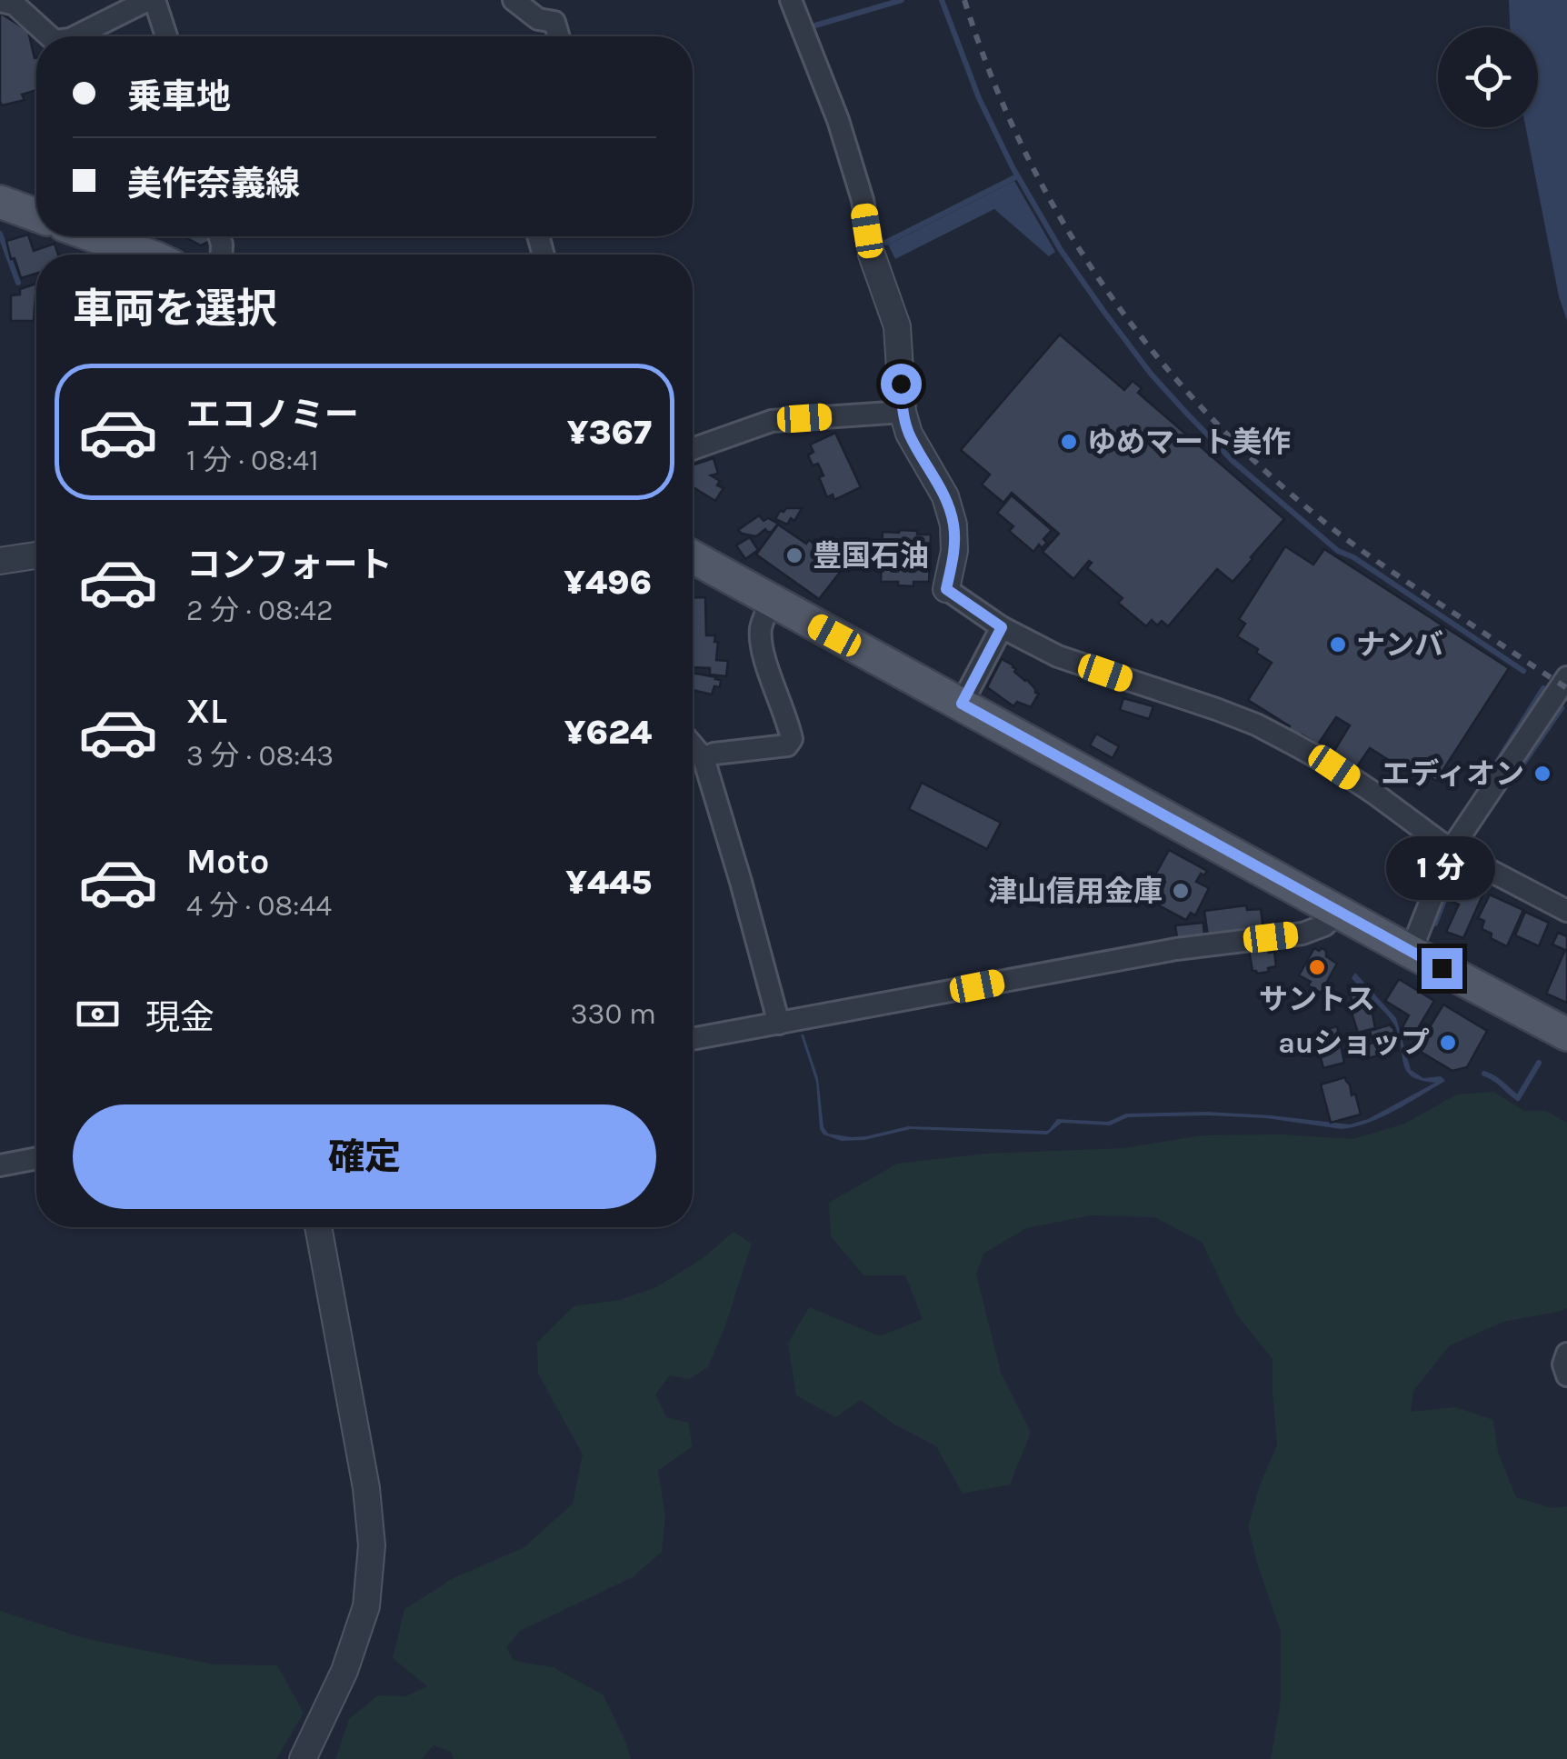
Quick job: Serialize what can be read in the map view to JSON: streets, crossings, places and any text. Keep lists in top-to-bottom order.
{
  "places": [
    "ゆめマート美作",
    "豊国石油",
    "ナンバ",
    "エディオン",
    "津山信用金庫",
    "サントス",
    "auショップ"
  ],
  "page": {
    "banner": ["乗車地", "美作奈義線"],
    "heading": "車両を選択",
    "list": [
      {
        "name": "エコノミー",
        "note": "1 分 · 08:41",
        "value": "¥367"
      },
      {
        "name": "コンフォート",
        "note": "2 分 · 08:42",
        "value": "¥496"
      },
      {
        "name": "XL",
        "note": "3 分 · 08:43",
        "value": "¥624"
      },
      {
        "name": "Moto",
        "note": "4 分 · 08:44",
        "value": "¥445"
      }
    ],
    "bubble": "1 分",
    "pay": ["現金", "330 m"],
    "buttons": "確定"
  }
}
